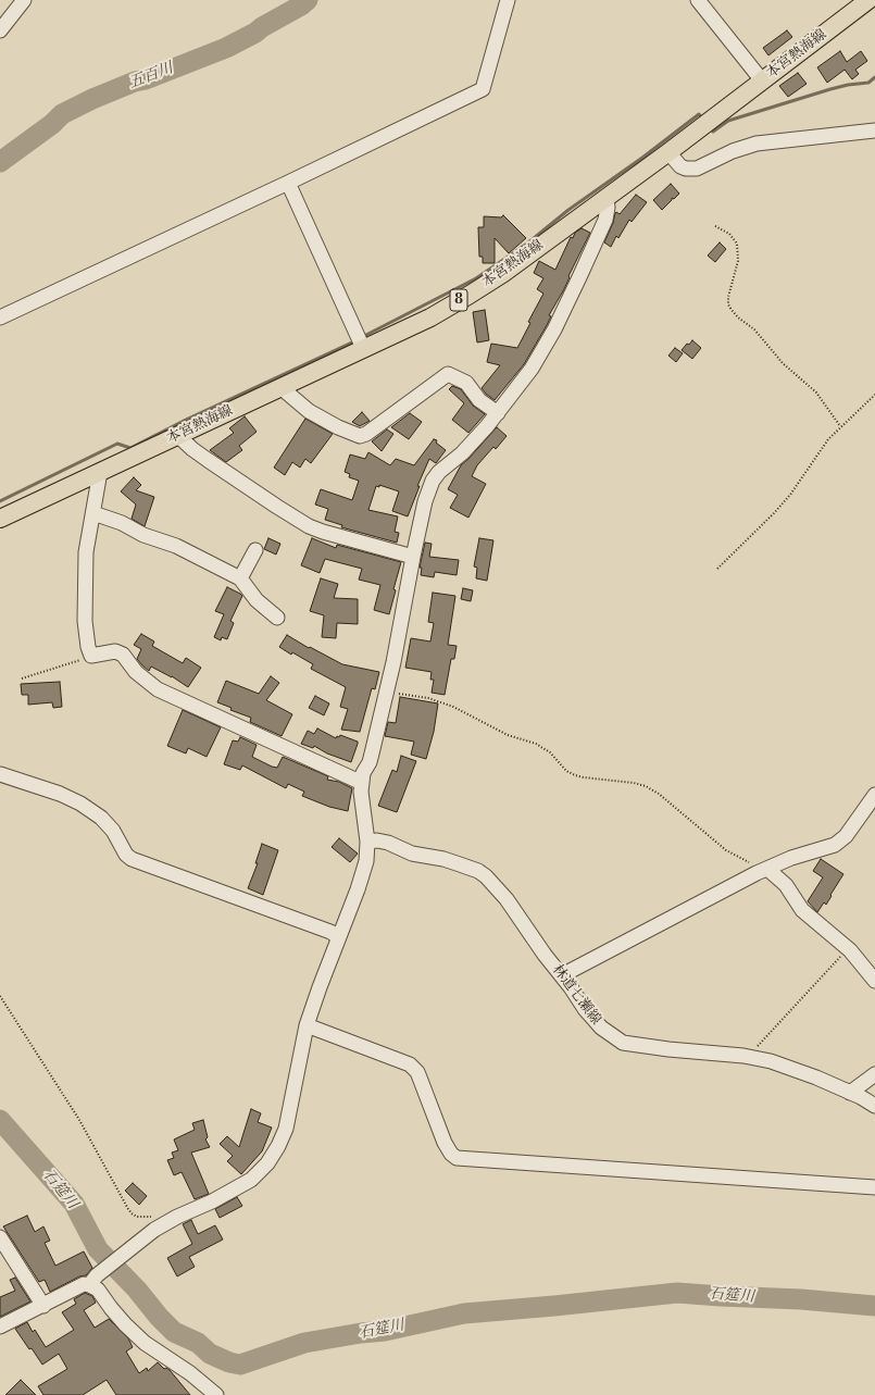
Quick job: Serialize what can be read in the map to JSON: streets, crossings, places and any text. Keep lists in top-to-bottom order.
{
  "streets": {
    "main road": ["本宮熱海線", "8"],
    "street": ["林道七瀬線"]
  },
  "water": ["五百川", "石筵川"]
}
